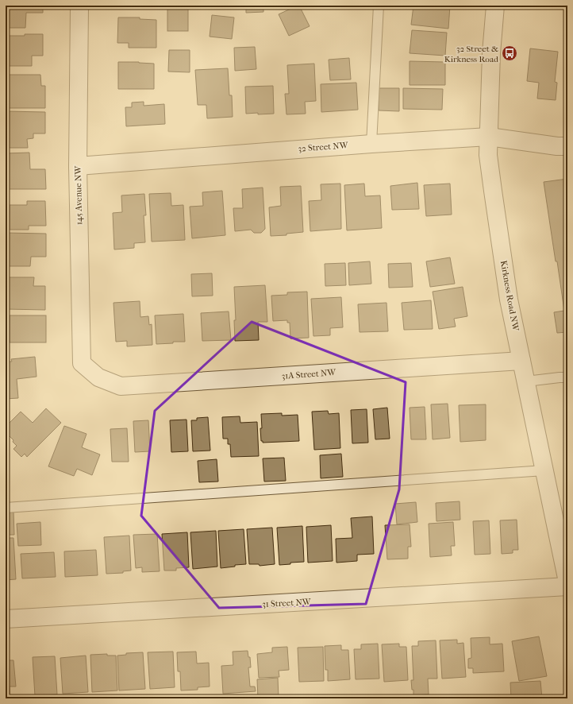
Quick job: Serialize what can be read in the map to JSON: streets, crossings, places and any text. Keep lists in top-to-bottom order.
{
  "streets": {
    "street": [
      "32 Street NW",
      "145 Avenue NW",
      "Kirkness Road NW",
      "31A Street NW",
      "31 Street NW"
    ]
  },
  "crossings": [
    ["32 Street NW", "145 Avenue NW"],
    ["32 Street NW", "Kirkness Road NW"],
    ["145 Avenue NW", "31A Street NW"],
    ["Kirkness Road NW", "31A Street NW"]
  ],
  "places": {
    "bus stop": ["32 Street & Kirkness Road"]
  }
}
